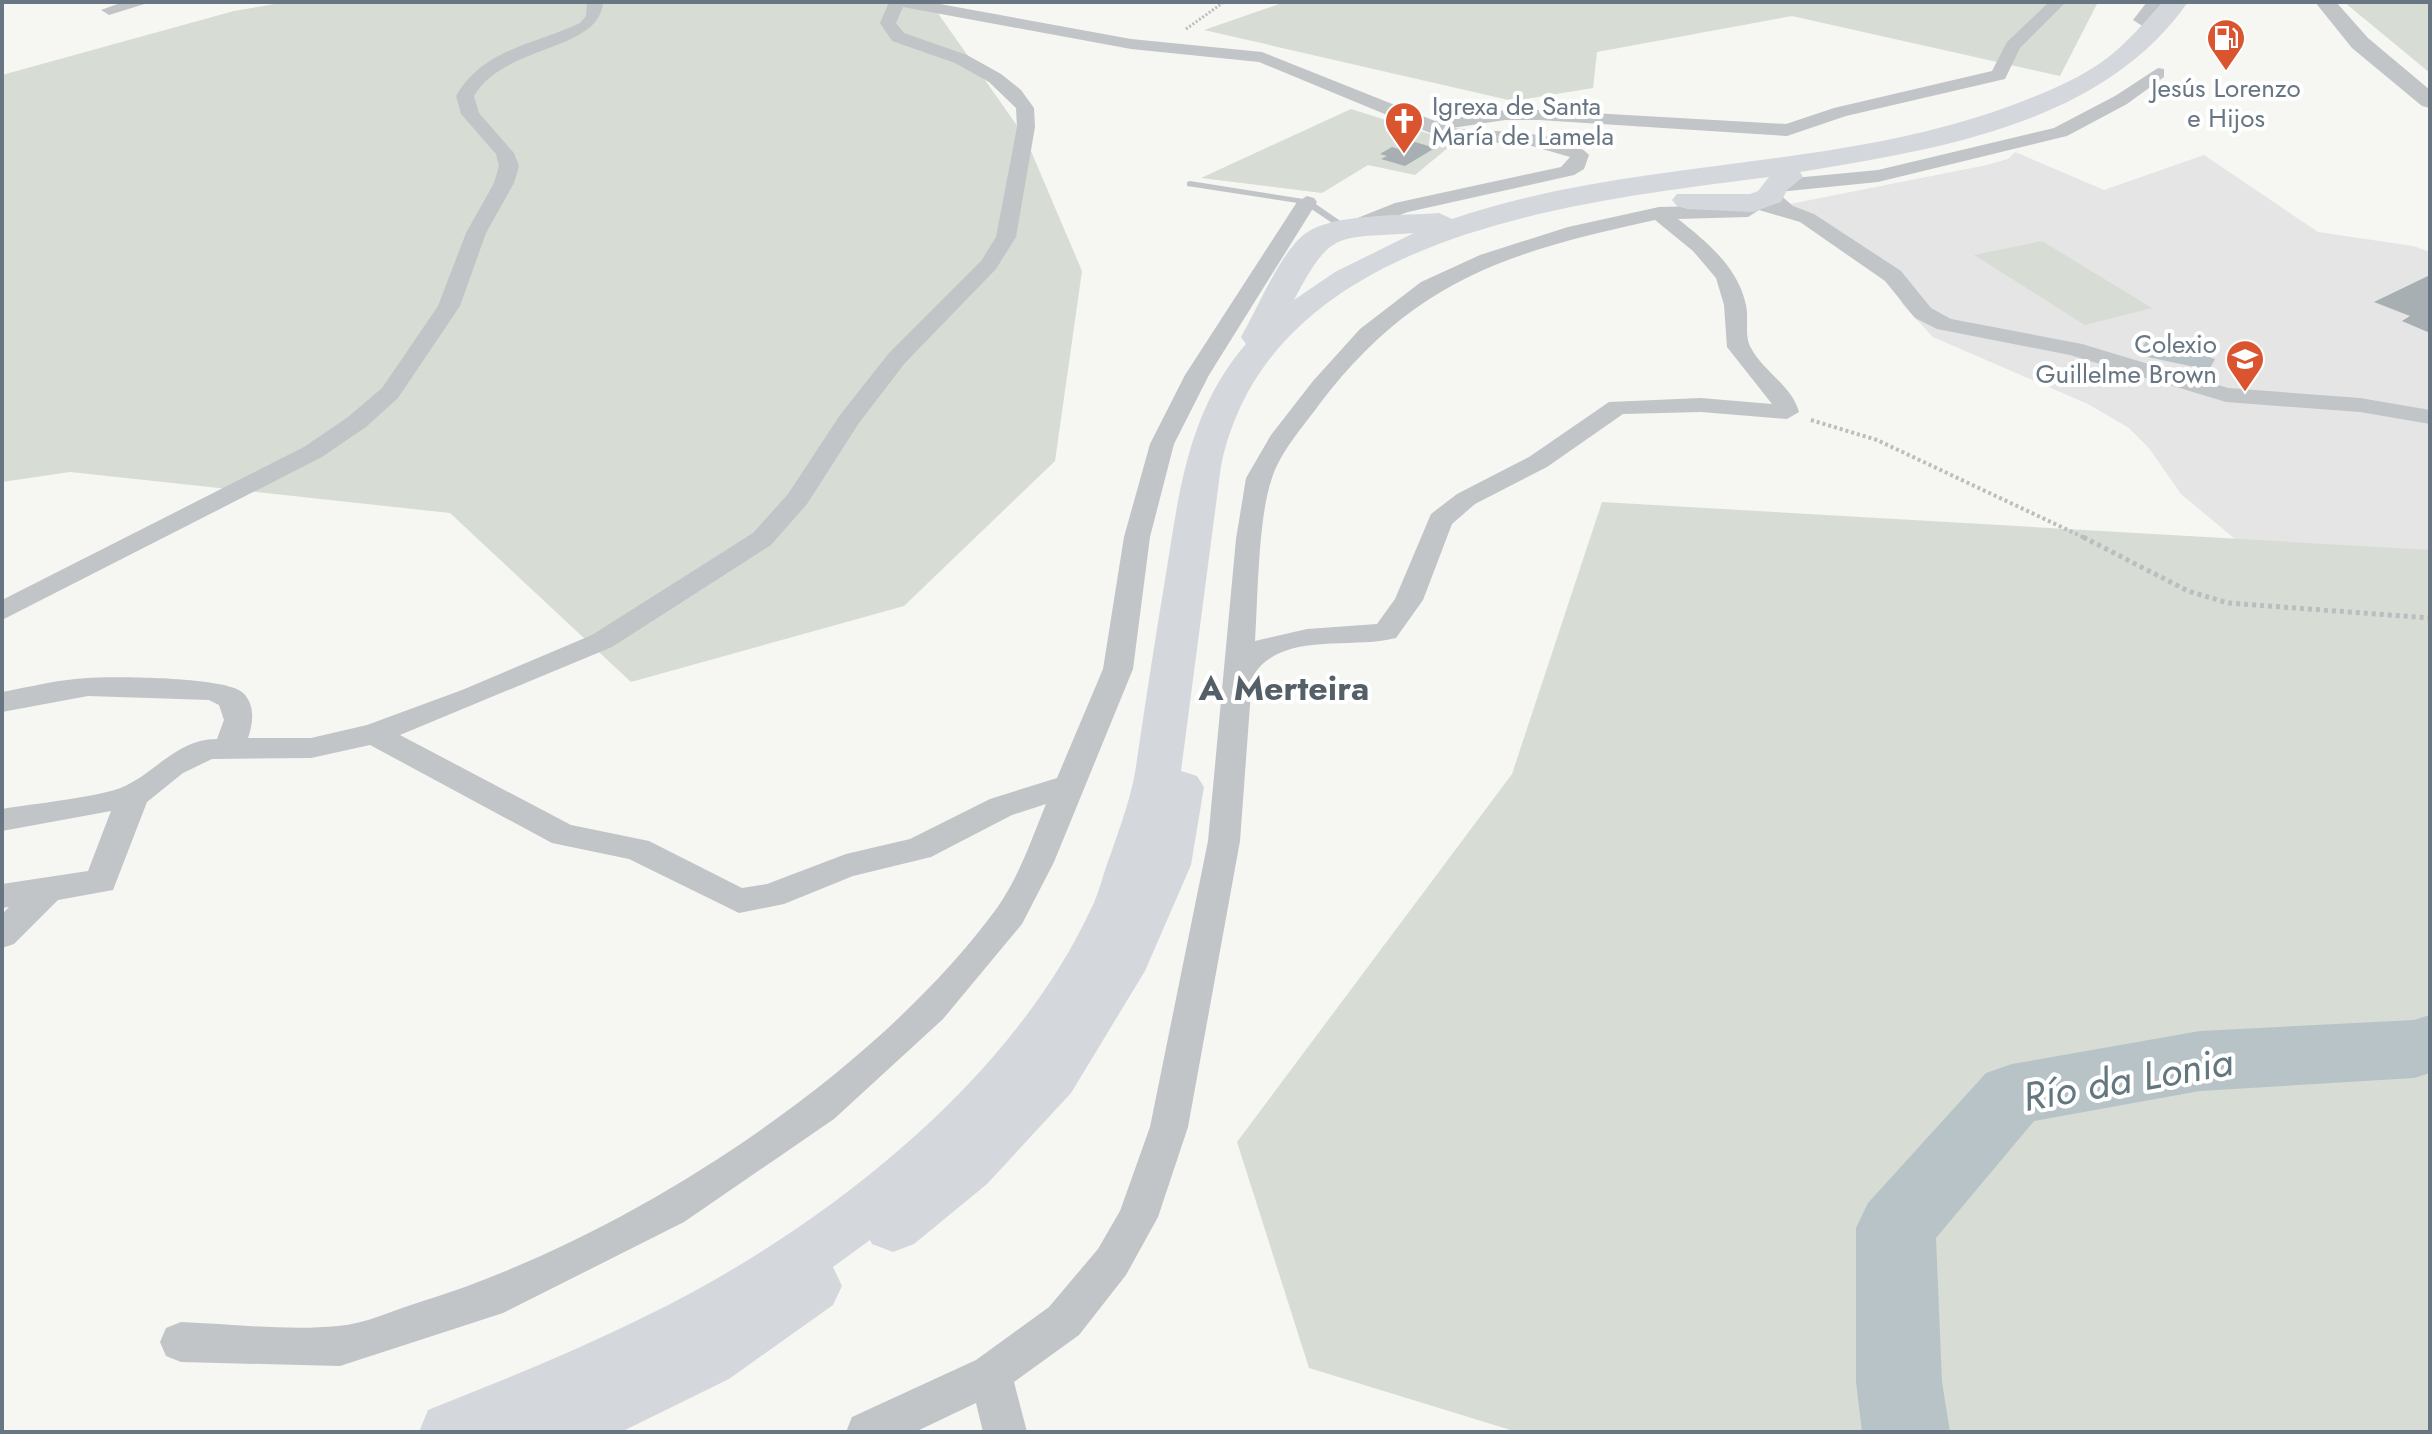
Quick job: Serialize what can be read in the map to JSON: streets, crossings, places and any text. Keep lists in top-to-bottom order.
{
  "districts": ["A Merteira"],
  "water": ["Río da Lonia"],
  "places": {
    "fuel station": ["Jesús Lorenzo e Hijos"],
    "church": ["Igrexa de Santa María de Lamela"],
    "school or university": ["Colexio Guillelme Brown"]
  }
}
